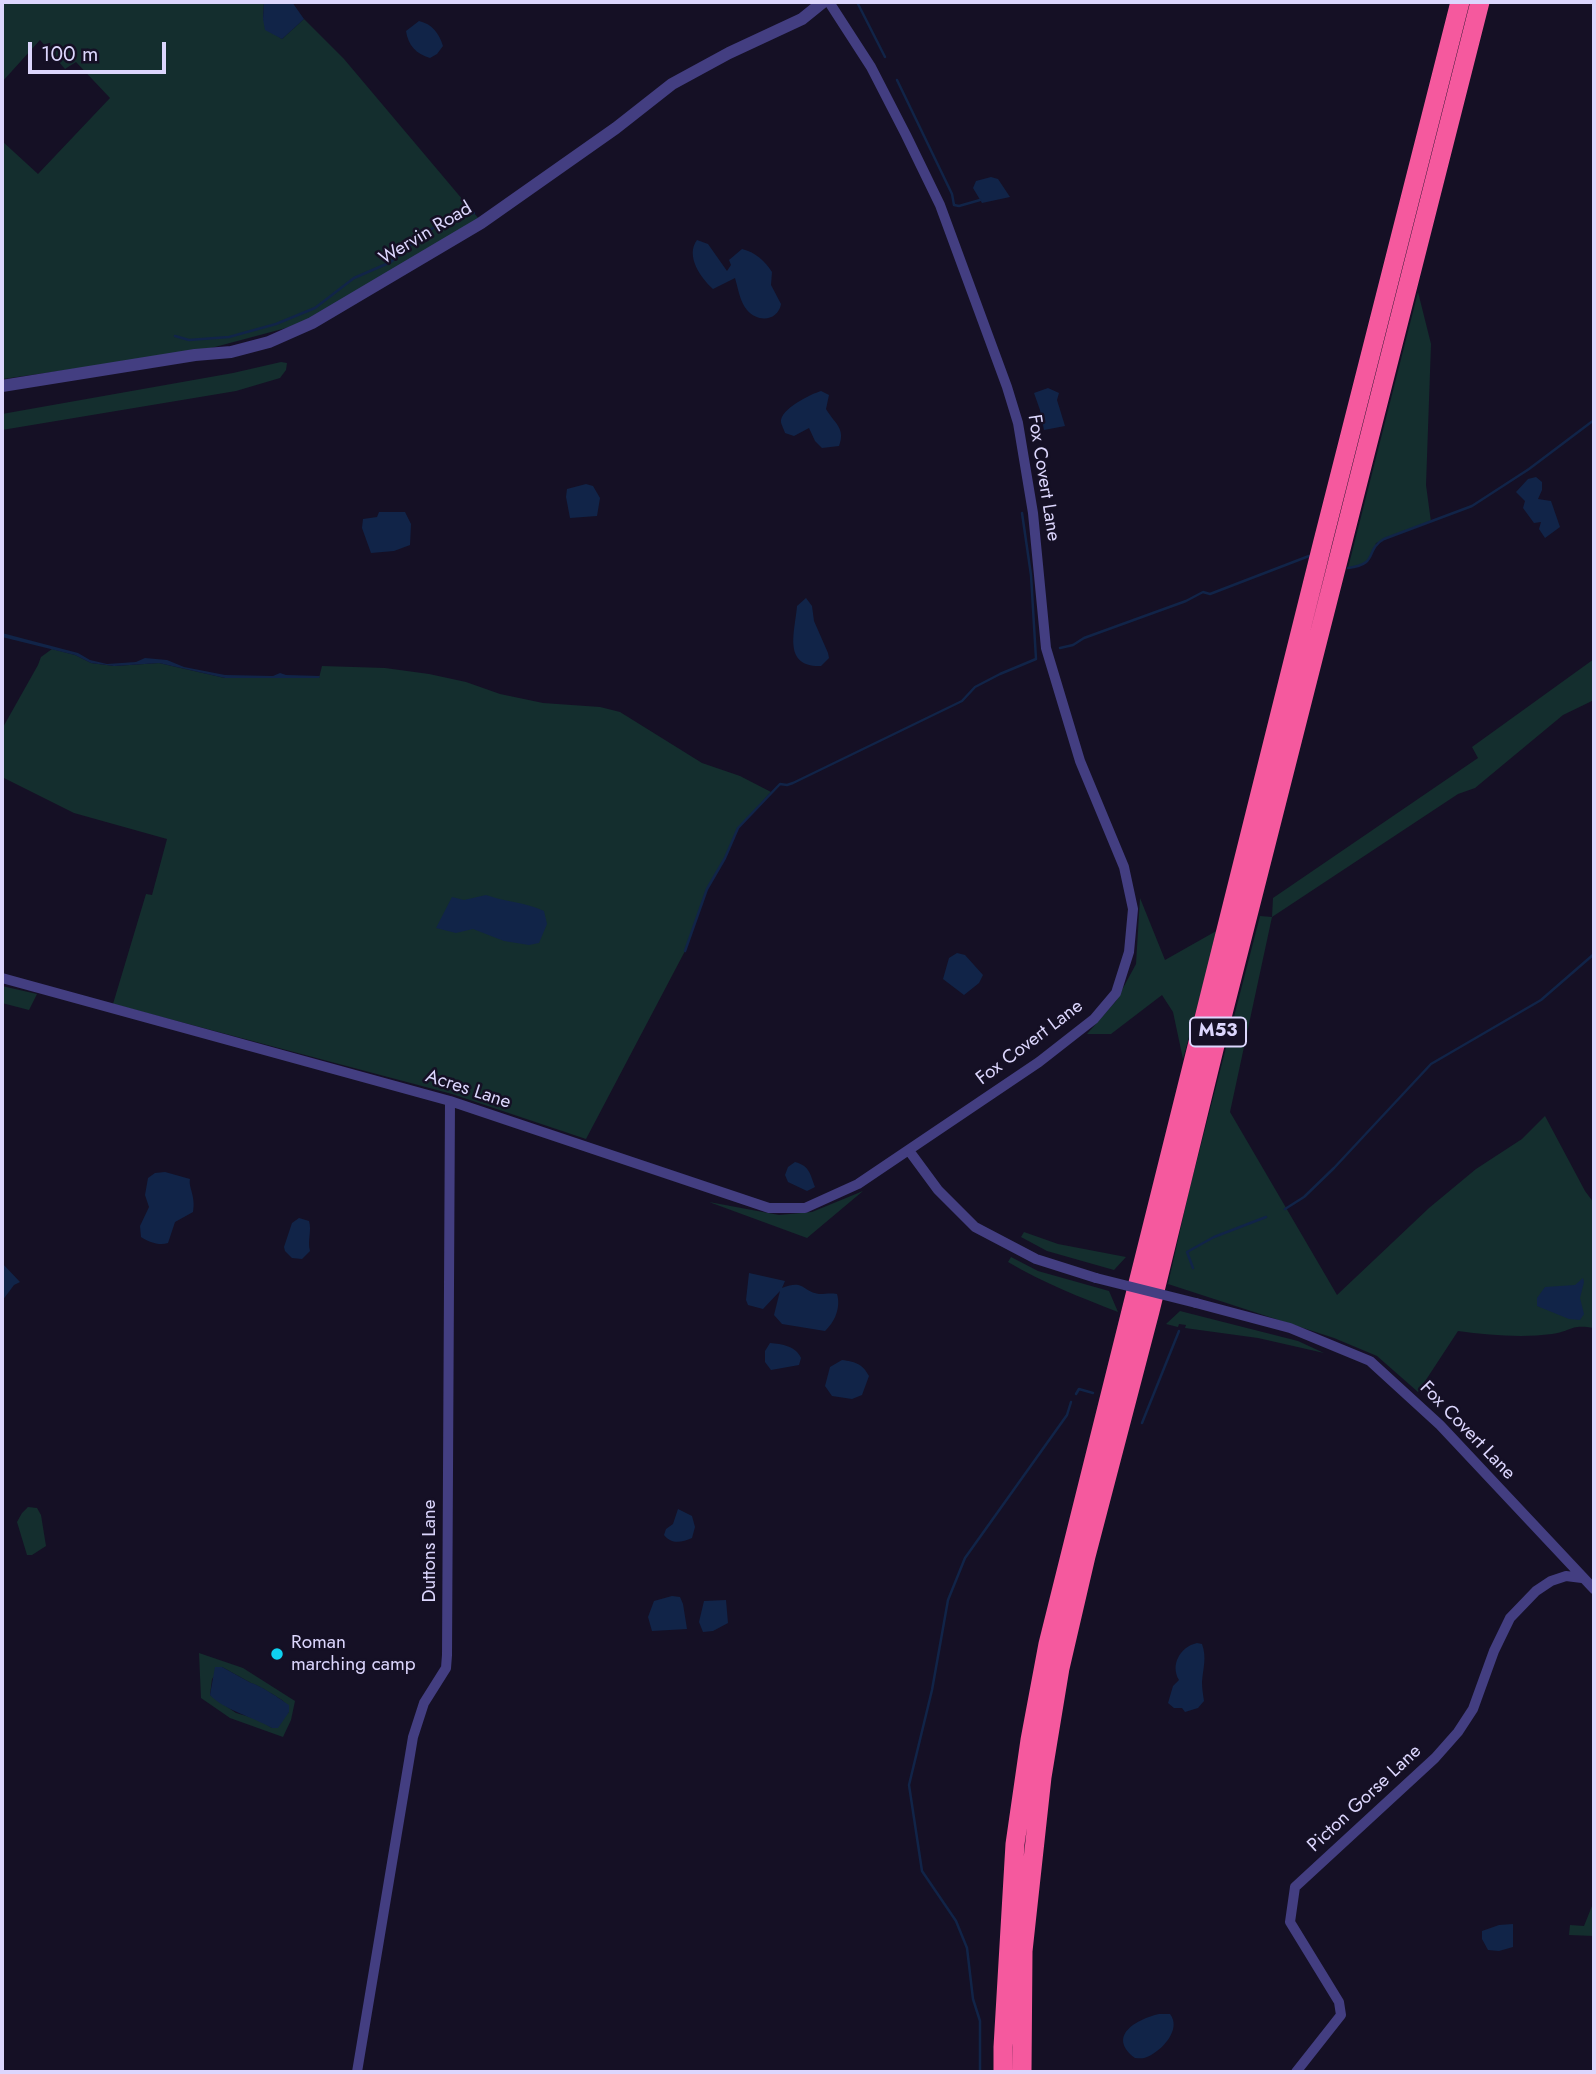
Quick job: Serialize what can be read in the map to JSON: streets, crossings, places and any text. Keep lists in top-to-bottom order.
{
  "streets": {
    "highway": ["M53"],
    "street": [
      "Wervin Road",
      "Fox Covert Lane",
      "Acres Lane",
      "Duttons Lane",
      "Picton Gorse Lane"
    ]
  },
  "crossings": [
    ["Fox Covert Lane", "Acres Lane"],
    ["Fox Covert Lane", "Picton Gorse Lane"],
    ["Acres Lane", "Duttons Lane"]
  ],
  "places": ["Roman marching camp"],
  "scale_bar": "100 m"
}
